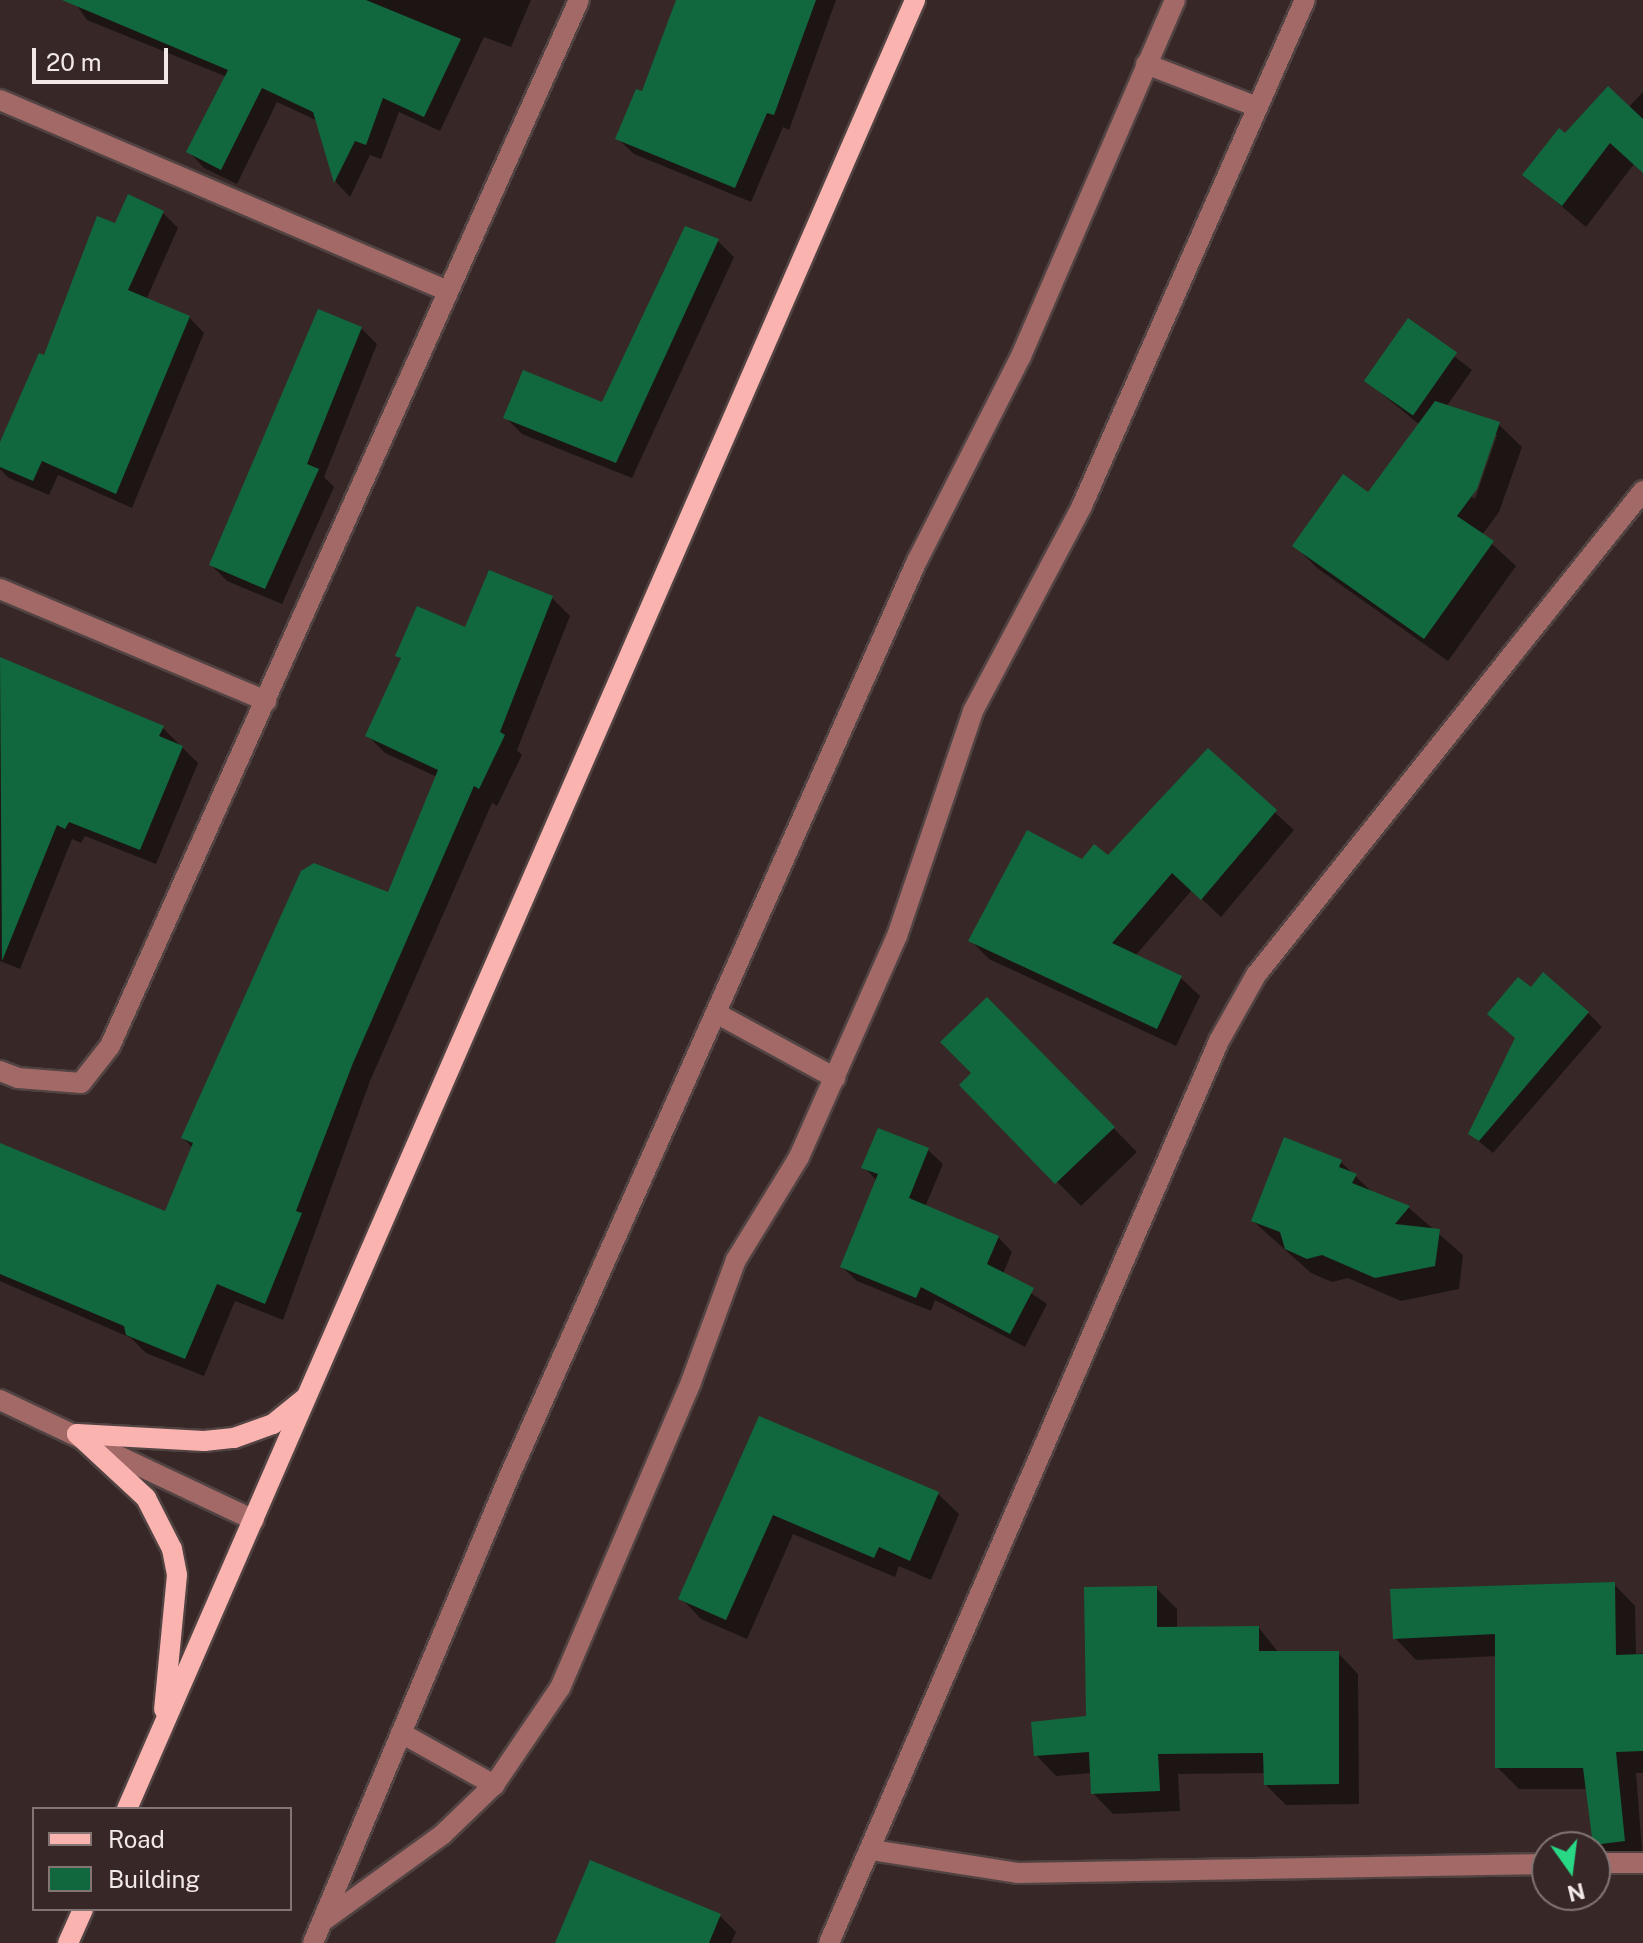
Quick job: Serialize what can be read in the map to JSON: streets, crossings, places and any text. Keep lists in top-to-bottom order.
{
  "legend": ["Road", "Building"],
  "scale_bar": "20 m",
  "north": "bottom"
}
